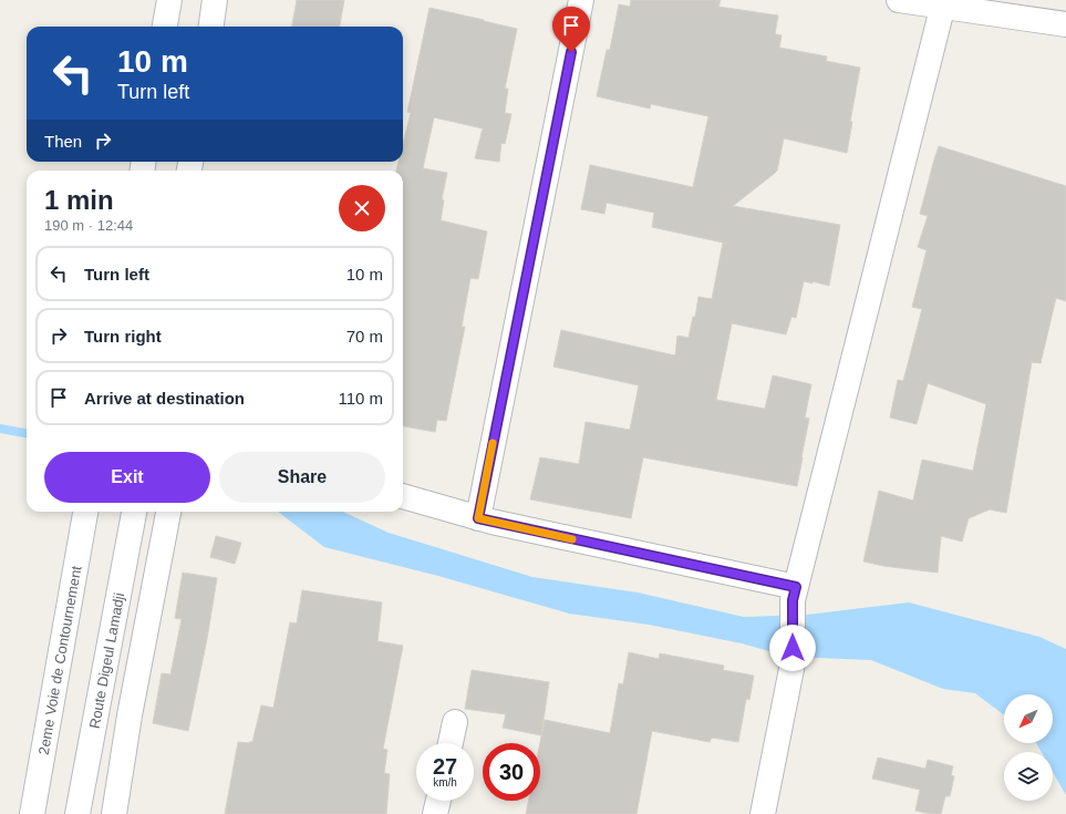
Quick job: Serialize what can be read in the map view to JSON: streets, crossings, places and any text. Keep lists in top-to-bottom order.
{
  "streets": {
    "street": ["2eme Voie de Contournement", "Route Digeul Lamadji"]
  },
  "north": "bottom left",
  "page": {
    "turn": ["10 m", "Turn left"],
    "then": "Then",
    "heading": ["1 min", "190 m · 12:44"],
    "list": [
      {
        "name": "Turn left",
        "value": "10 m"
      },
      {
        "name": "Turn right",
        "value": "70 m"
      },
      {
        "name": "Arrive at destination",
        "value": "110 m"
      }
    ],
    "buttons": ["Exit", "Share"],
    "speed": "27 km/h",
    "limit": "30"
  }
}
